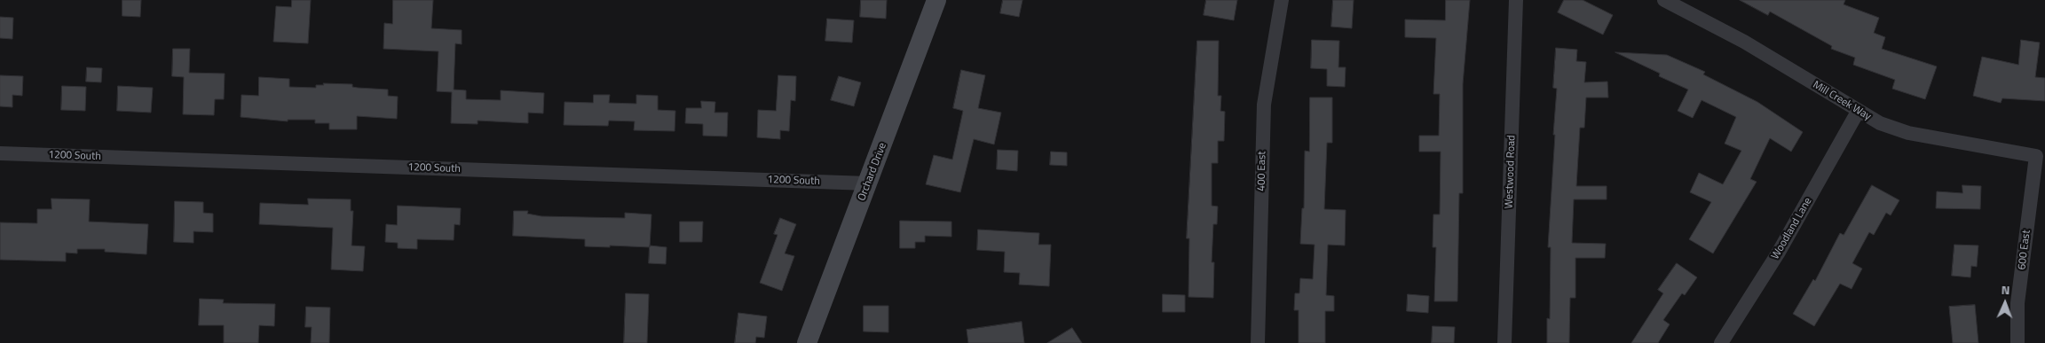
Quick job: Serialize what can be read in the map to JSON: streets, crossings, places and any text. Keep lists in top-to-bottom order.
{
  "streets": {
    "main road": ["Orchard Drive"],
    "street": [
      "Mill Creek Way",
      "1200 South",
      "400 East",
      "Westwood Road",
      "Woodland Lane",
      "600 East"
    ]
  },
  "crossings": [
    ["Mill Creek Way", "Woodland Lane"],
    ["Mill Creek Way", "600 East"],
    ["1200 South", "Orchard Drive"]
  ],
  "north": "top"
}
